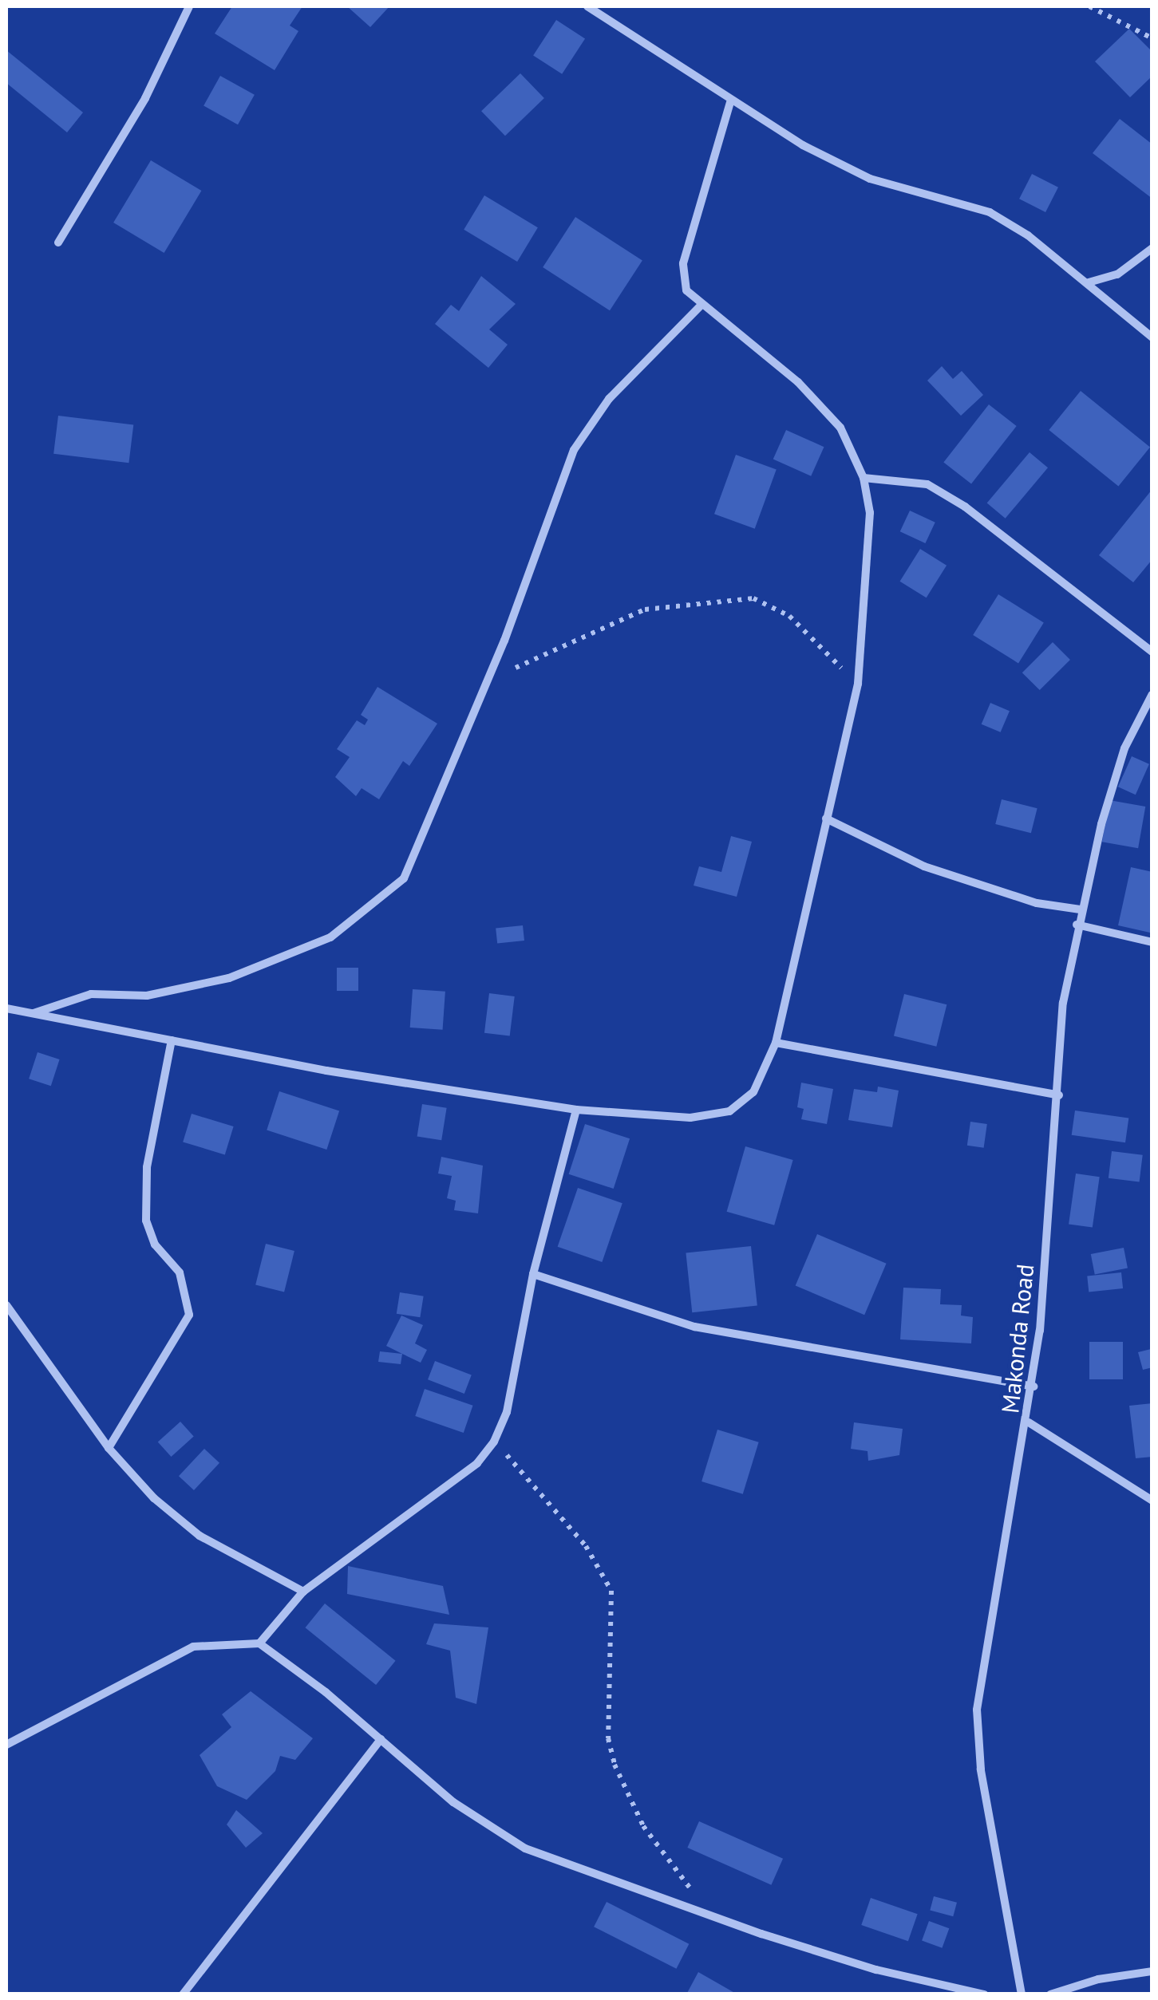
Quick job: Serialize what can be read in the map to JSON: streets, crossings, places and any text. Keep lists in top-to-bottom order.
{
  "streets": {
    "street": ["Makonda Road"]
  }
}
